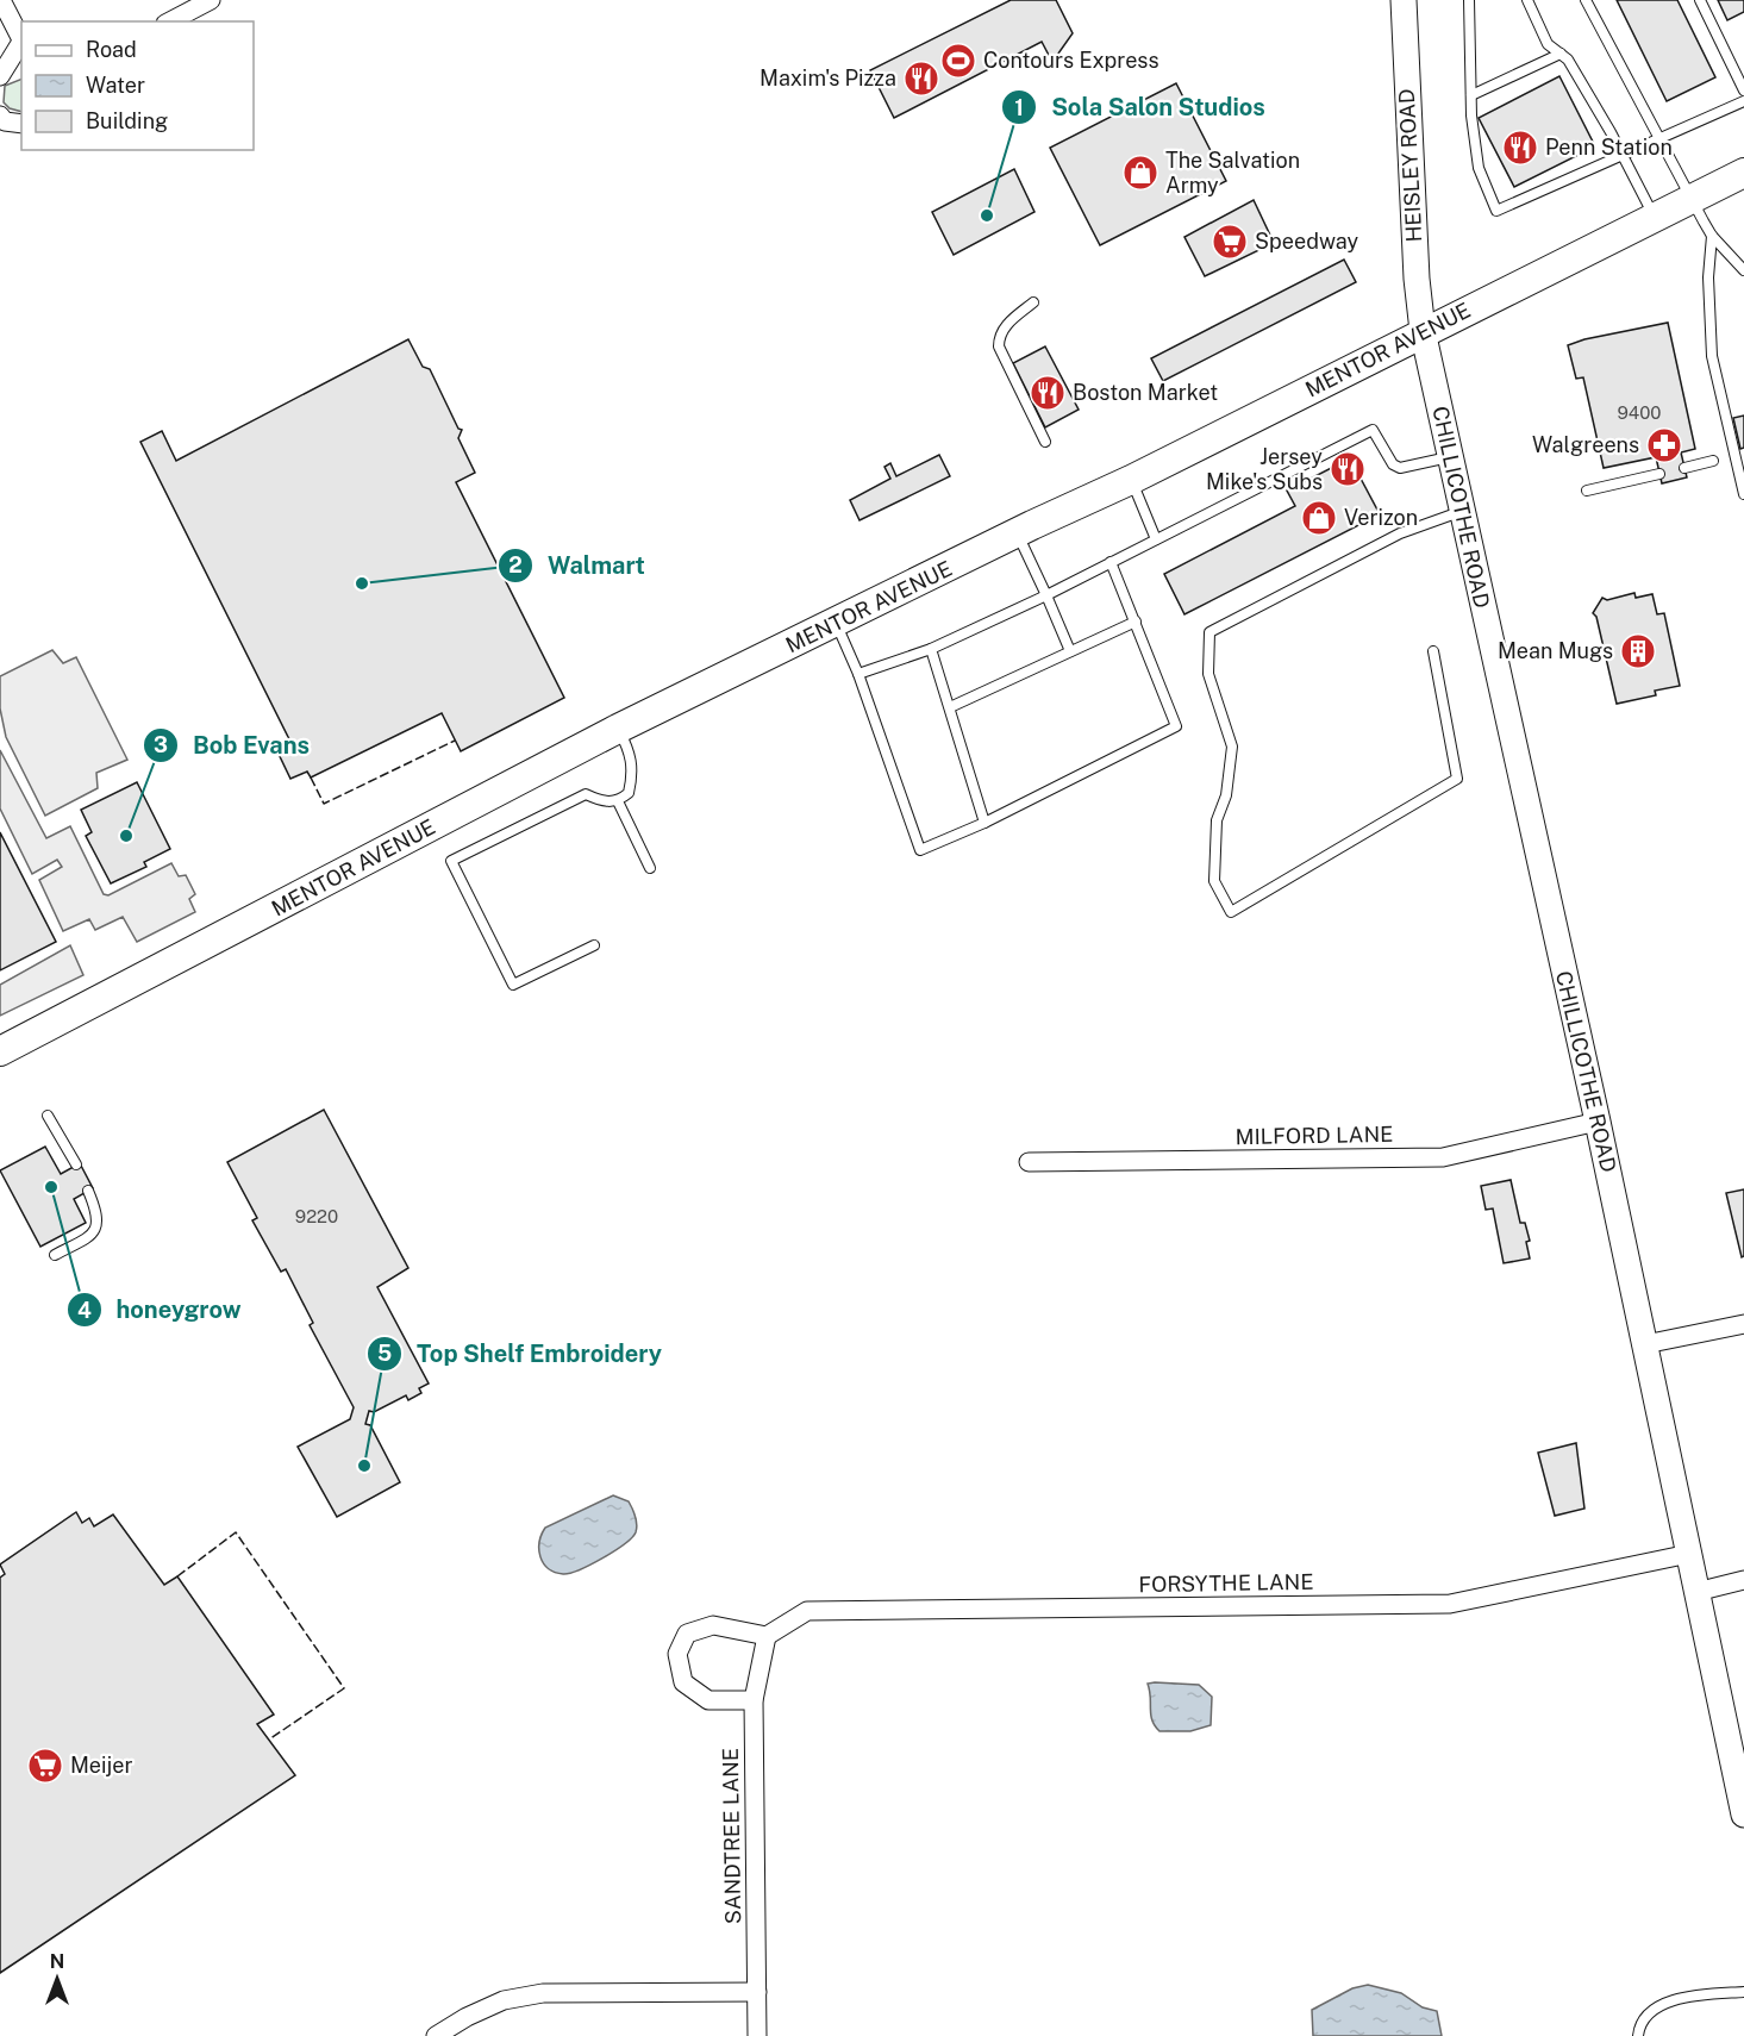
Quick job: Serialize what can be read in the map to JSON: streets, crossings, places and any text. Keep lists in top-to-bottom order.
{
  "streets": {
    "main road": ["MENTOR AVENUE"],
    "street": [
      "HEISLEY ROAD",
      "CHILLICOTHE ROAD",
      "MILFORD LANE",
      "FORSYTHE LANE",
      "SANDTREE LANE"
    ]
  },
  "crossings": [
    ["HEISLEY ROAD", "MENTOR AVENUE"],
    ["HEISLEY ROAD", "CHILLICOTHE ROAD"],
    ["MENTOR AVENUE", "CHILLICOTHE ROAD"],
    ["CHILLICOTHE ROAD", "MILFORD LANE"],
    ["CHILLICOTHE ROAD", "FORSYTHE LANE"],
    ["FORSYTHE LANE", "SANDTREE LANE"]
  ],
  "places": {
    "sports": ["Contours Express"],
    "restaurant": [
      "Maxim's Pizza",
      "Penn Station",
      "Boston Market",
      "Jersey Mike's Subs"
    ],
    "shop": ["The Salvation Army", "Verizon"],
    "other": [
      "Sola Salon Studios",
      "Walmart",
      "Bob Evans",
      "honeygrow",
      "Top Shelf Embroidery"
    ],
    "supermarket": ["Speedway", "Meijer"],
    "pharmacy": ["Walgreens"],
    "building": ["Mean Mugs"]
  },
  "house_numbers": ["9400", "9220"],
  "legend": ["Road", "Water", "Building"],
  "north": "top"
}
